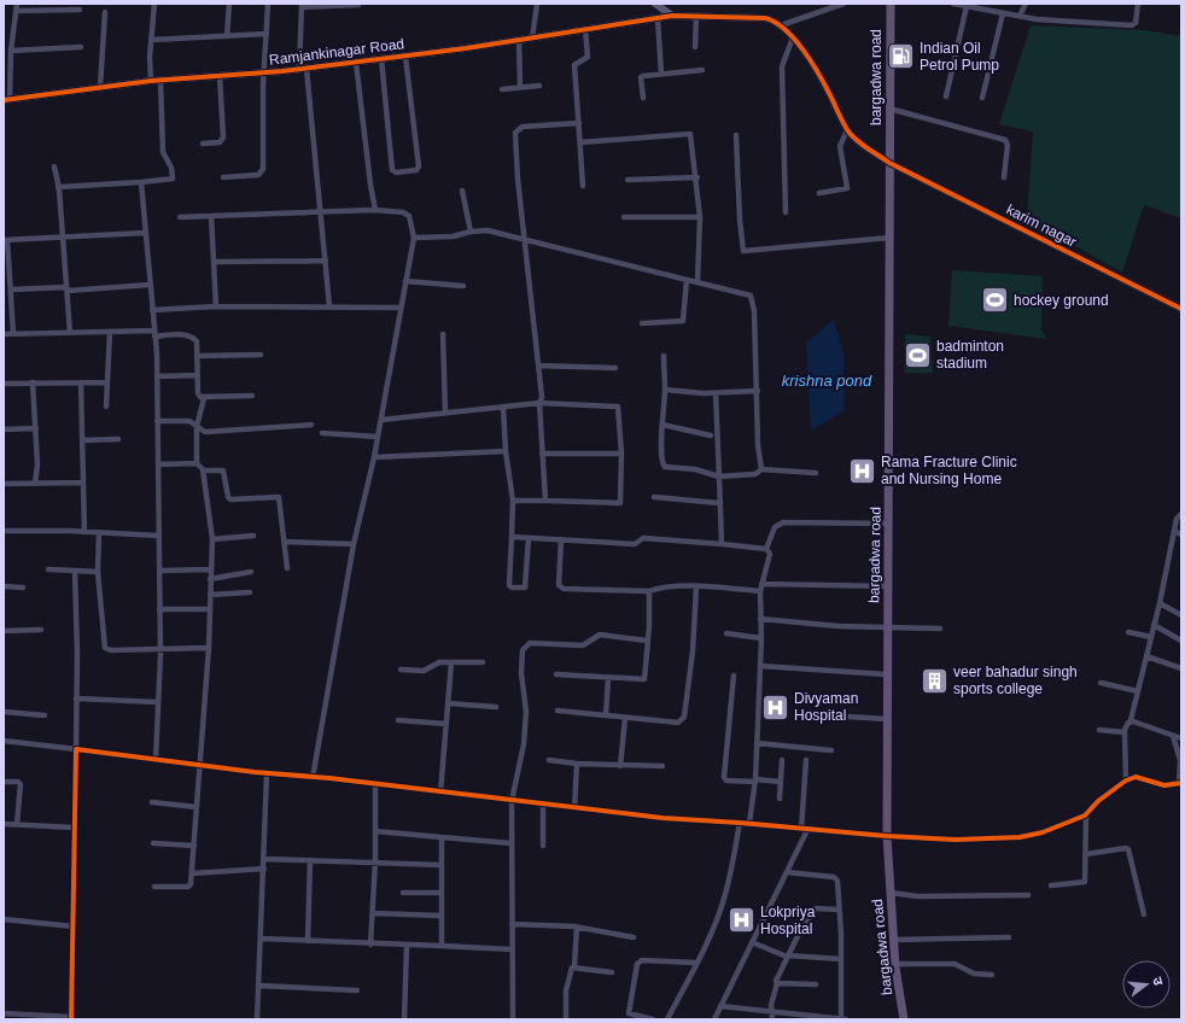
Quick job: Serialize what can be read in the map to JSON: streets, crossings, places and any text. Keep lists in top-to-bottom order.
{
  "streets": {
    "main road": ["bargadwa road"],
    "street": ["Ramjankinagar Road", "karim nagar"]
  },
  "crossings": [
    ["bargadwa road", "karim nagar"]
  ],
  "water": ["krishna pond"],
  "places": {
    "fuel station": ["Indian Oil Petrol Pump"],
    "sports": ["hockey ground", "badminton stadium"],
    "hospital": ["Rama Fracture Clinic and Nursing Home", "Divyaman Hospital", "Lokpriya Hospital"],
    "building": ["veer bahadur singh sports college"]
  },
  "north": "right"
}
